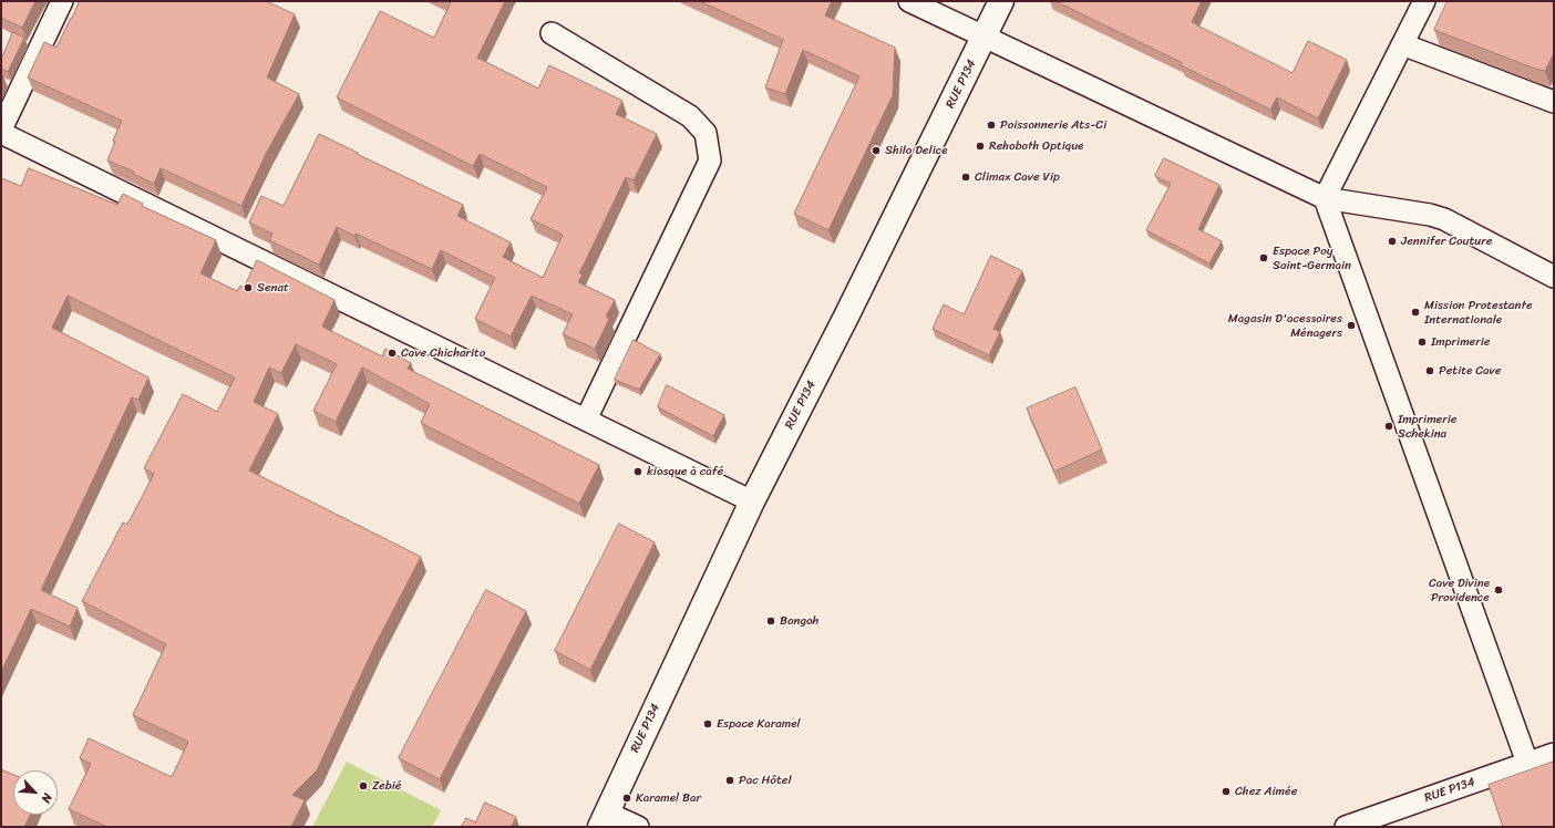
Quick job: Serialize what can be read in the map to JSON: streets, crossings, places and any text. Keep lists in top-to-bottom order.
{
  "streets": {
    "street": ["RUE P134"]
  },
  "places": [
    "Poissonnerie Ats-Ci",
    "Rehoboth Optique",
    "Shilo Delice",
    "Climax Cave Vip",
    "Jennifer Couture",
    "Espace Poy Saint-Germain",
    "Senat",
    "Mission Protestante Internationale",
    "Magasin D'acessoires Ménagers",
    "Imprimerie",
    "Cave Chicharito",
    "Petite Cave",
    "Imprimerie Schekina",
    "kiosque à café",
    "Cave Divine Providence",
    "Bongoh",
    "Espace Karamel",
    "Pac Hôtel",
    "Zebié",
    "Chez Aimée",
    "Karamel Bar"
  ],
  "north": "bottom right"
}
